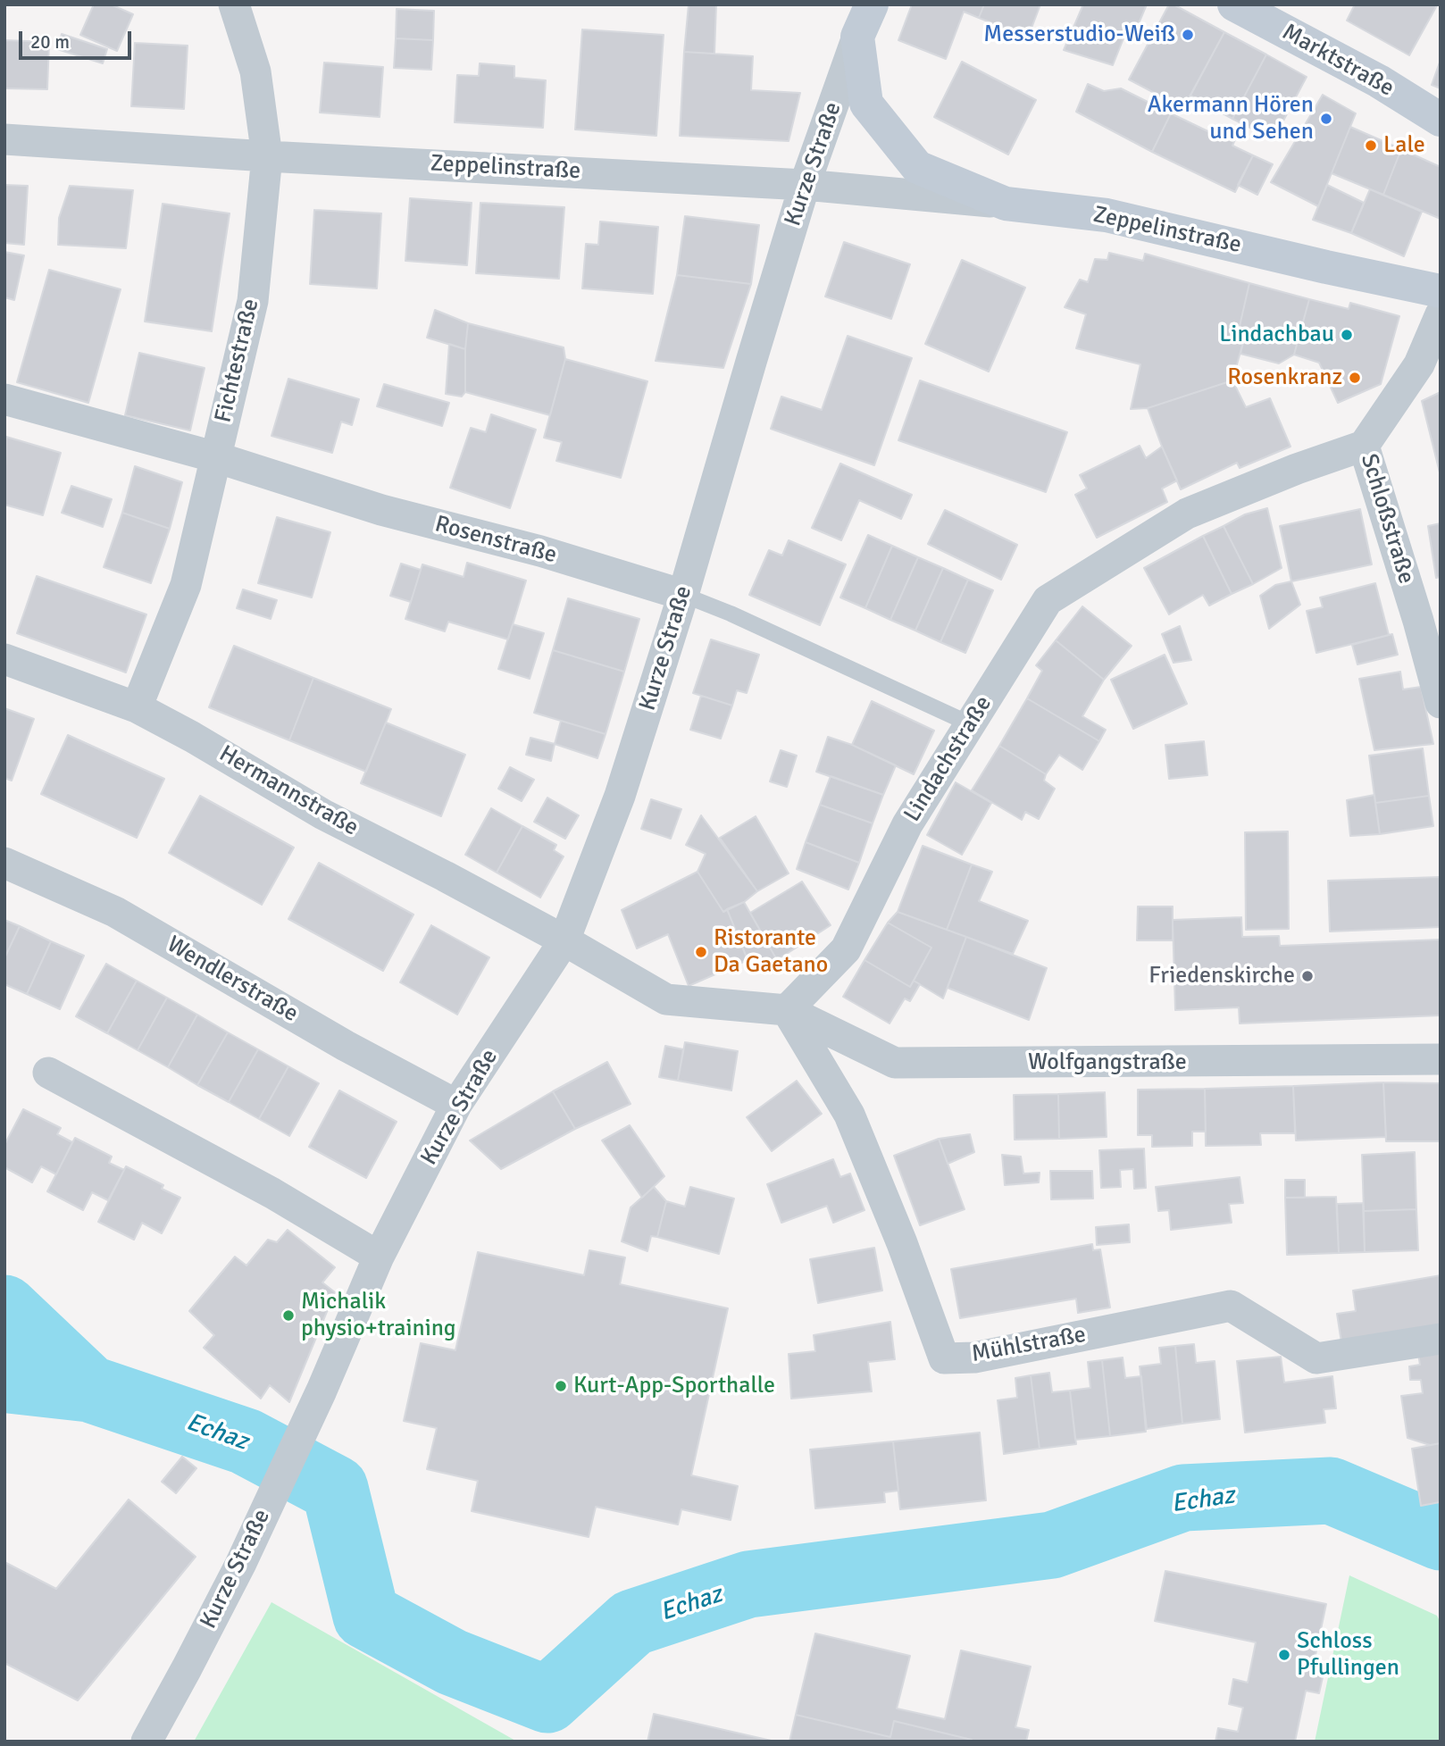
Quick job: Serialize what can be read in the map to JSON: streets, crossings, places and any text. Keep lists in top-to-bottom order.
{
  "streets": {
    "main road": ["Marktstraße", "Kurze Straße", "Zeppelinstraße"],
    "street": [
      "Fichtestraße",
      "Schloßstraße",
      "Rosenstraße",
      "Lindachstraße",
      "Hermannstraße",
      "Wendlerstraße",
      "Wolfgangstraße",
      "Mühlstraße"
    ]
  },
  "crossings": [
    ["Kurze Straße", "Zeppelinstraße"],
    ["Kurze Straße", "Rosenstraße"],
    ["Kurze Straße", "Hermannstraße"],
    ["Kurze Straße", "Wendlerstraße"],
    ["Zeppelinstraße", "Fichtestraße"],
    ["Fichtestraße", "Rosenstraße"],
    ["Fichtestraße", "Hermannstraße"],
    ["Schloßstraße", "Lindachstraße"],
    ["Rosenstraße", "Lindachstraße"],
    ["Lindachstraße", "Wolfgangstraße"],
    ["Lindachstraße", "Mühlstraße"],
    ["Wolfgangstraße", "Mühlstraße"]
  ],
  "water": ["Echaz"],
  "places": [
    "Messerstudio-Weiß",
    "Akermann Hören und Sehen",
    "Lale",
    "Lindachbau",
    "Rosenkranz",
    "Ristorante Da Gaetano",
    "Friedenskirche",
    "Michalik physio+training",
    "Kurt-App-Sporthalle",
    "Schloss Pfullingen"
  ],
  "scale_bar": "20 m"
}
